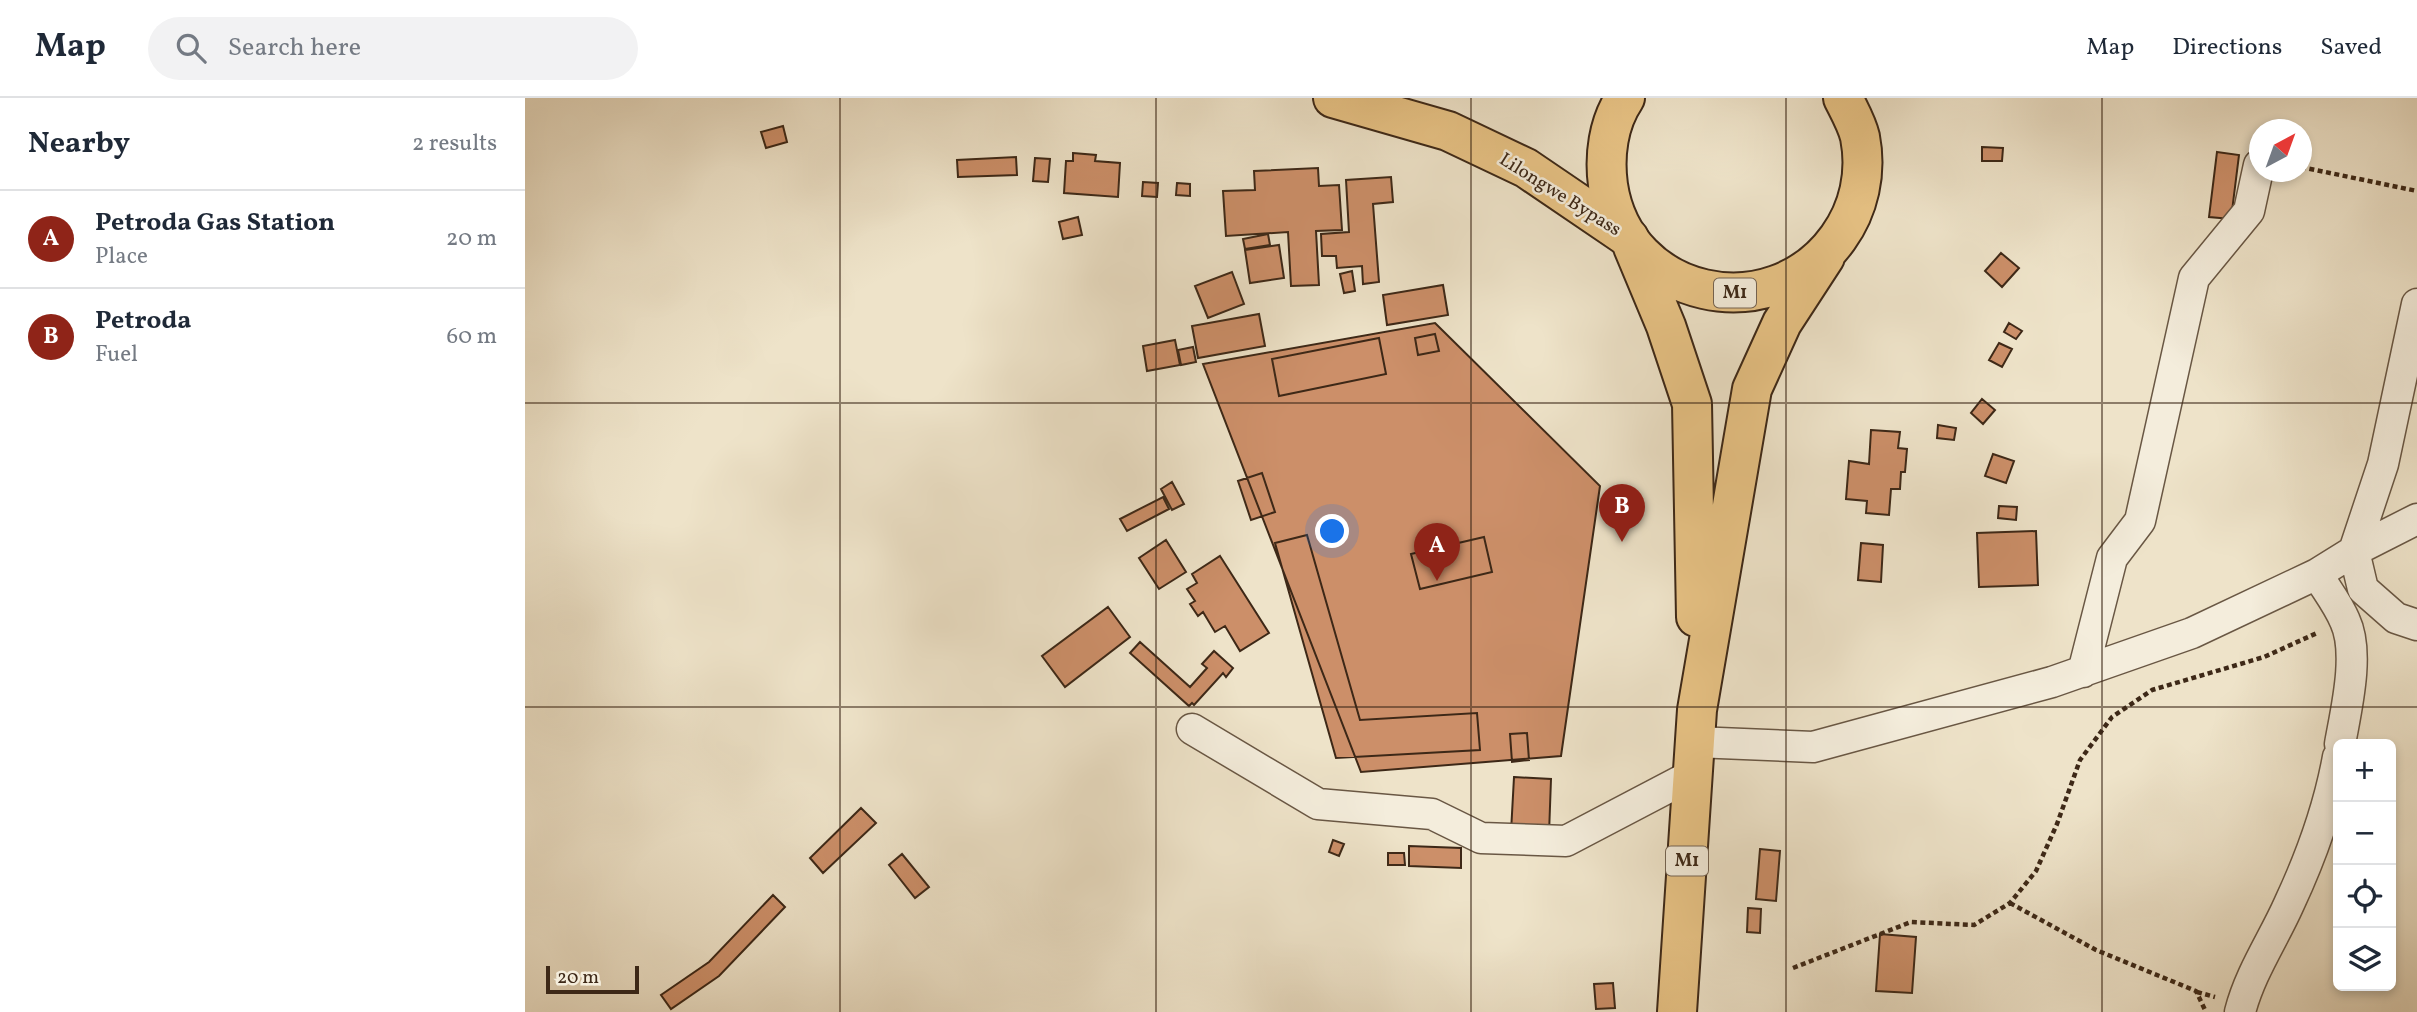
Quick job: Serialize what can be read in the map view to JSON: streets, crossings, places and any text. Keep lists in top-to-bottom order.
{
  "streets": {
    "main road": ["Lilongwe Bypass", "M1"]
  },
  "crossings": [
    ["Lilongwe Bypass", "M1"]
  ],
  "scale_bar": "20 m",
  "north": "top right",
  "page": {
    "header": "Map",
    "search": "Search here",
    "nav": ["Map", "Directions", "Saved"],
    "heading": ["Nearby", "2 results"],
    "list": [
      {
        "mark": "A",
        "name": "Petroda Gas Station",
        "note": "Place",
        "value": "20 m"
      },
      {
        "mark": "B",
        "name": "Petroda",
        "note": "Fuel",
        "value": "60 m"
      }
    ],
    "pins": ["B", "A"],
    "map_buttons": ["+", "−"],
    "scale": "20 m"
  }
}
